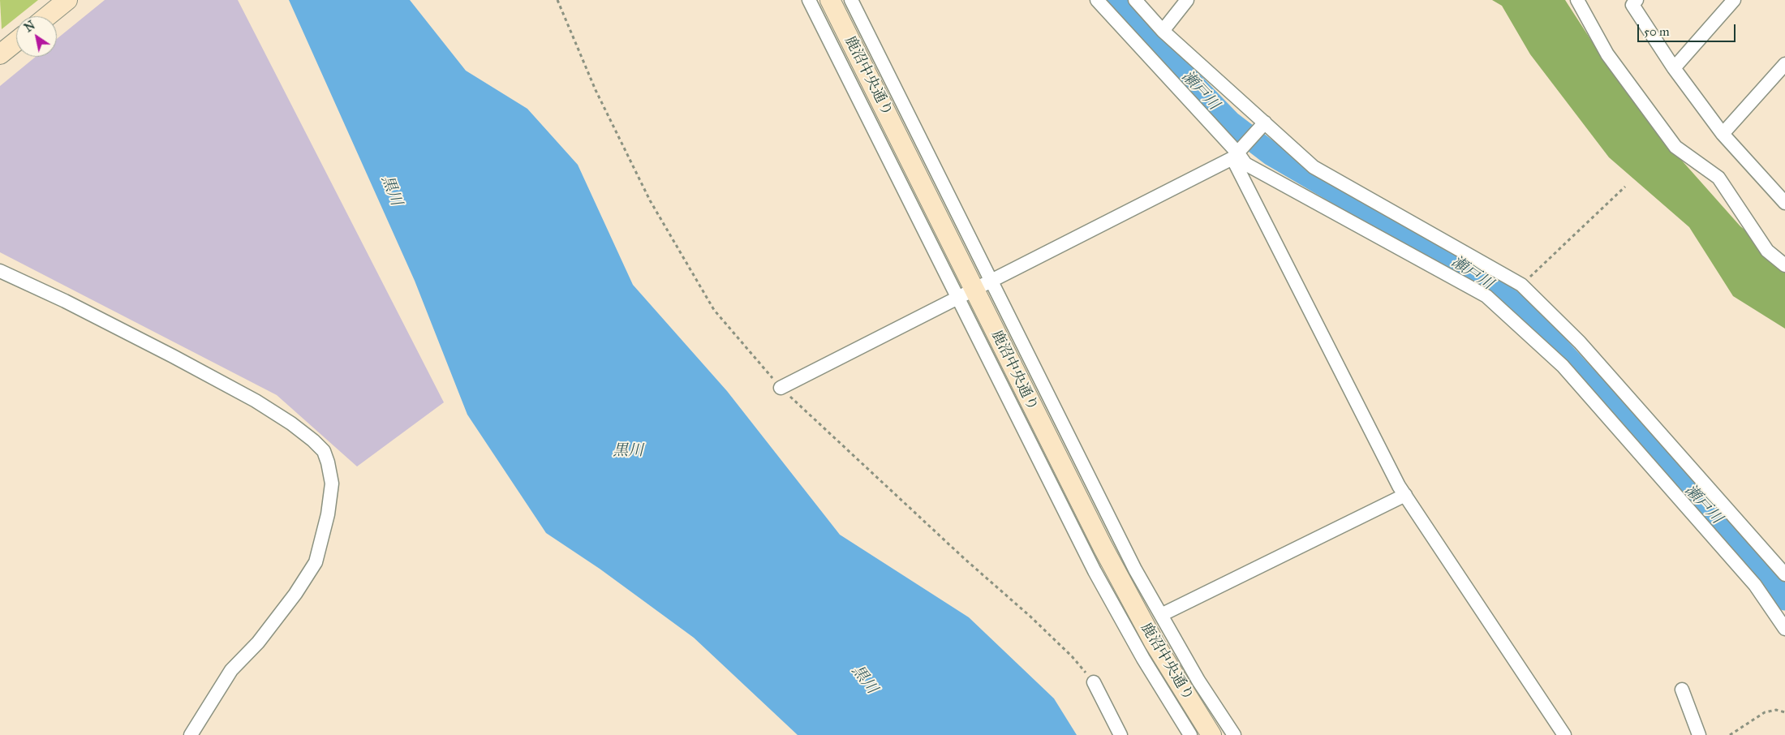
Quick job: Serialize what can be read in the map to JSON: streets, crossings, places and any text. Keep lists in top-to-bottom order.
{
  "streets": {
    "street": ["鹿沼中央通り"]
  },
  "water": ["瀬戸川", "黒川"],
  "scale_bar": "50 m",
  "north": "top left"
}
